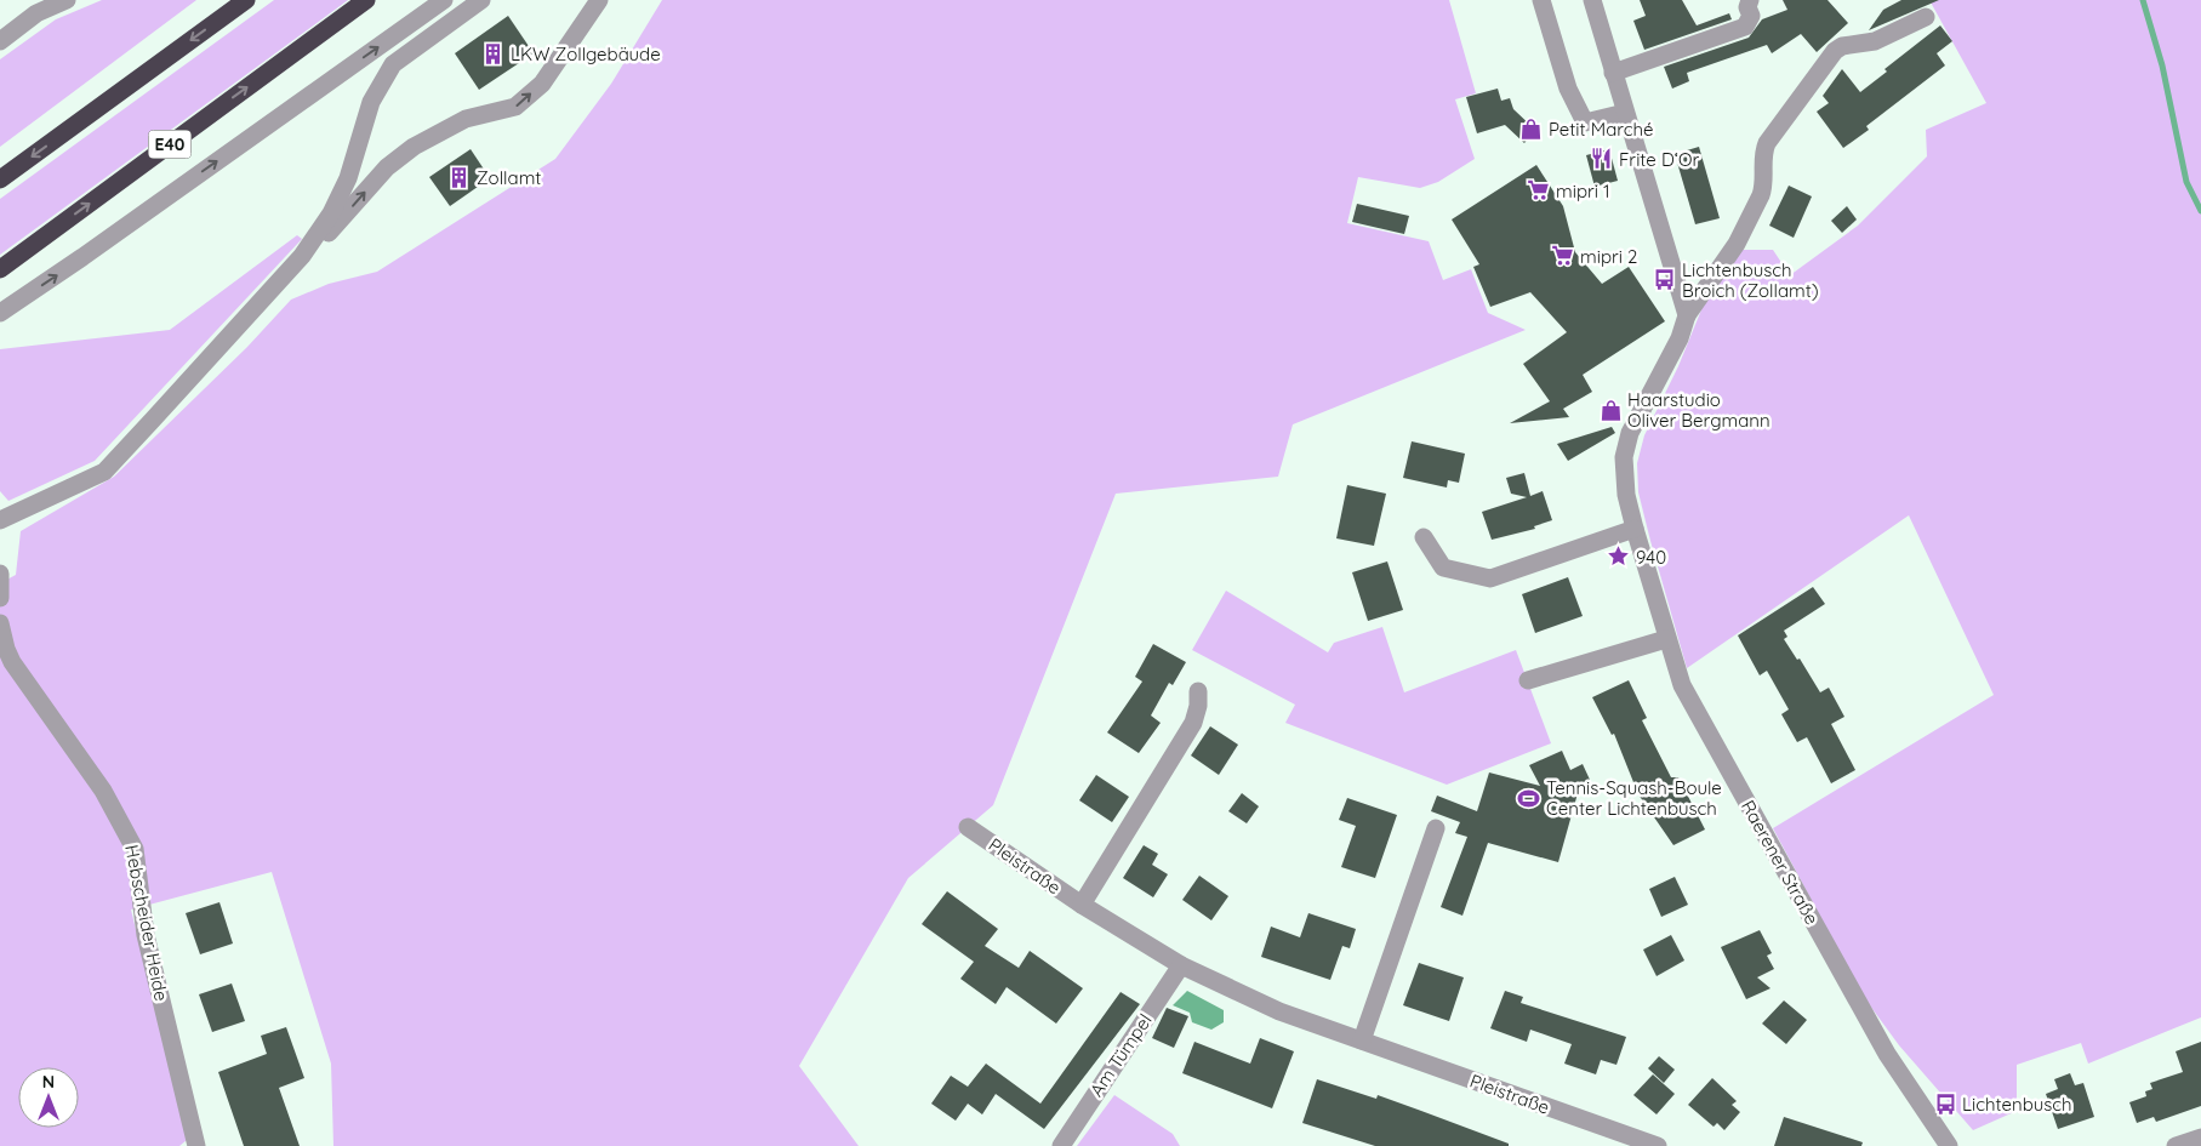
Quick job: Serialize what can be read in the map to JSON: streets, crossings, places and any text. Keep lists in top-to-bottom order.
{
  "streets": {
    "highway": ["E40"],
    "street": [
      "Raerener Straße",
      "Pleistraße",
      "Hebscheider Heide",
      "Am Tümpel"
    ]
  },
  "crossings": [
    ["Pleistraße", "Am Tümpel"]
  ],
  "places": {
    "building": ["LKW Zollgebäude", "Zollamt"],
    "shop": ["Petit Marché", "Haarstudio Oliver Bergmann"],
    "restaurant": ["Frite D‘Or"],
    "supermarket": ["mipri 1", "mipri 2"],
    "bus stop": ["Lichtenbusch Broich (Zollamt)", "Lichtenbusch"],
    "place": ["940"],
    "sports": ["Tennis-Squash-Boule Center Lichtenbusch"]
  },
  "north": "top"
}
